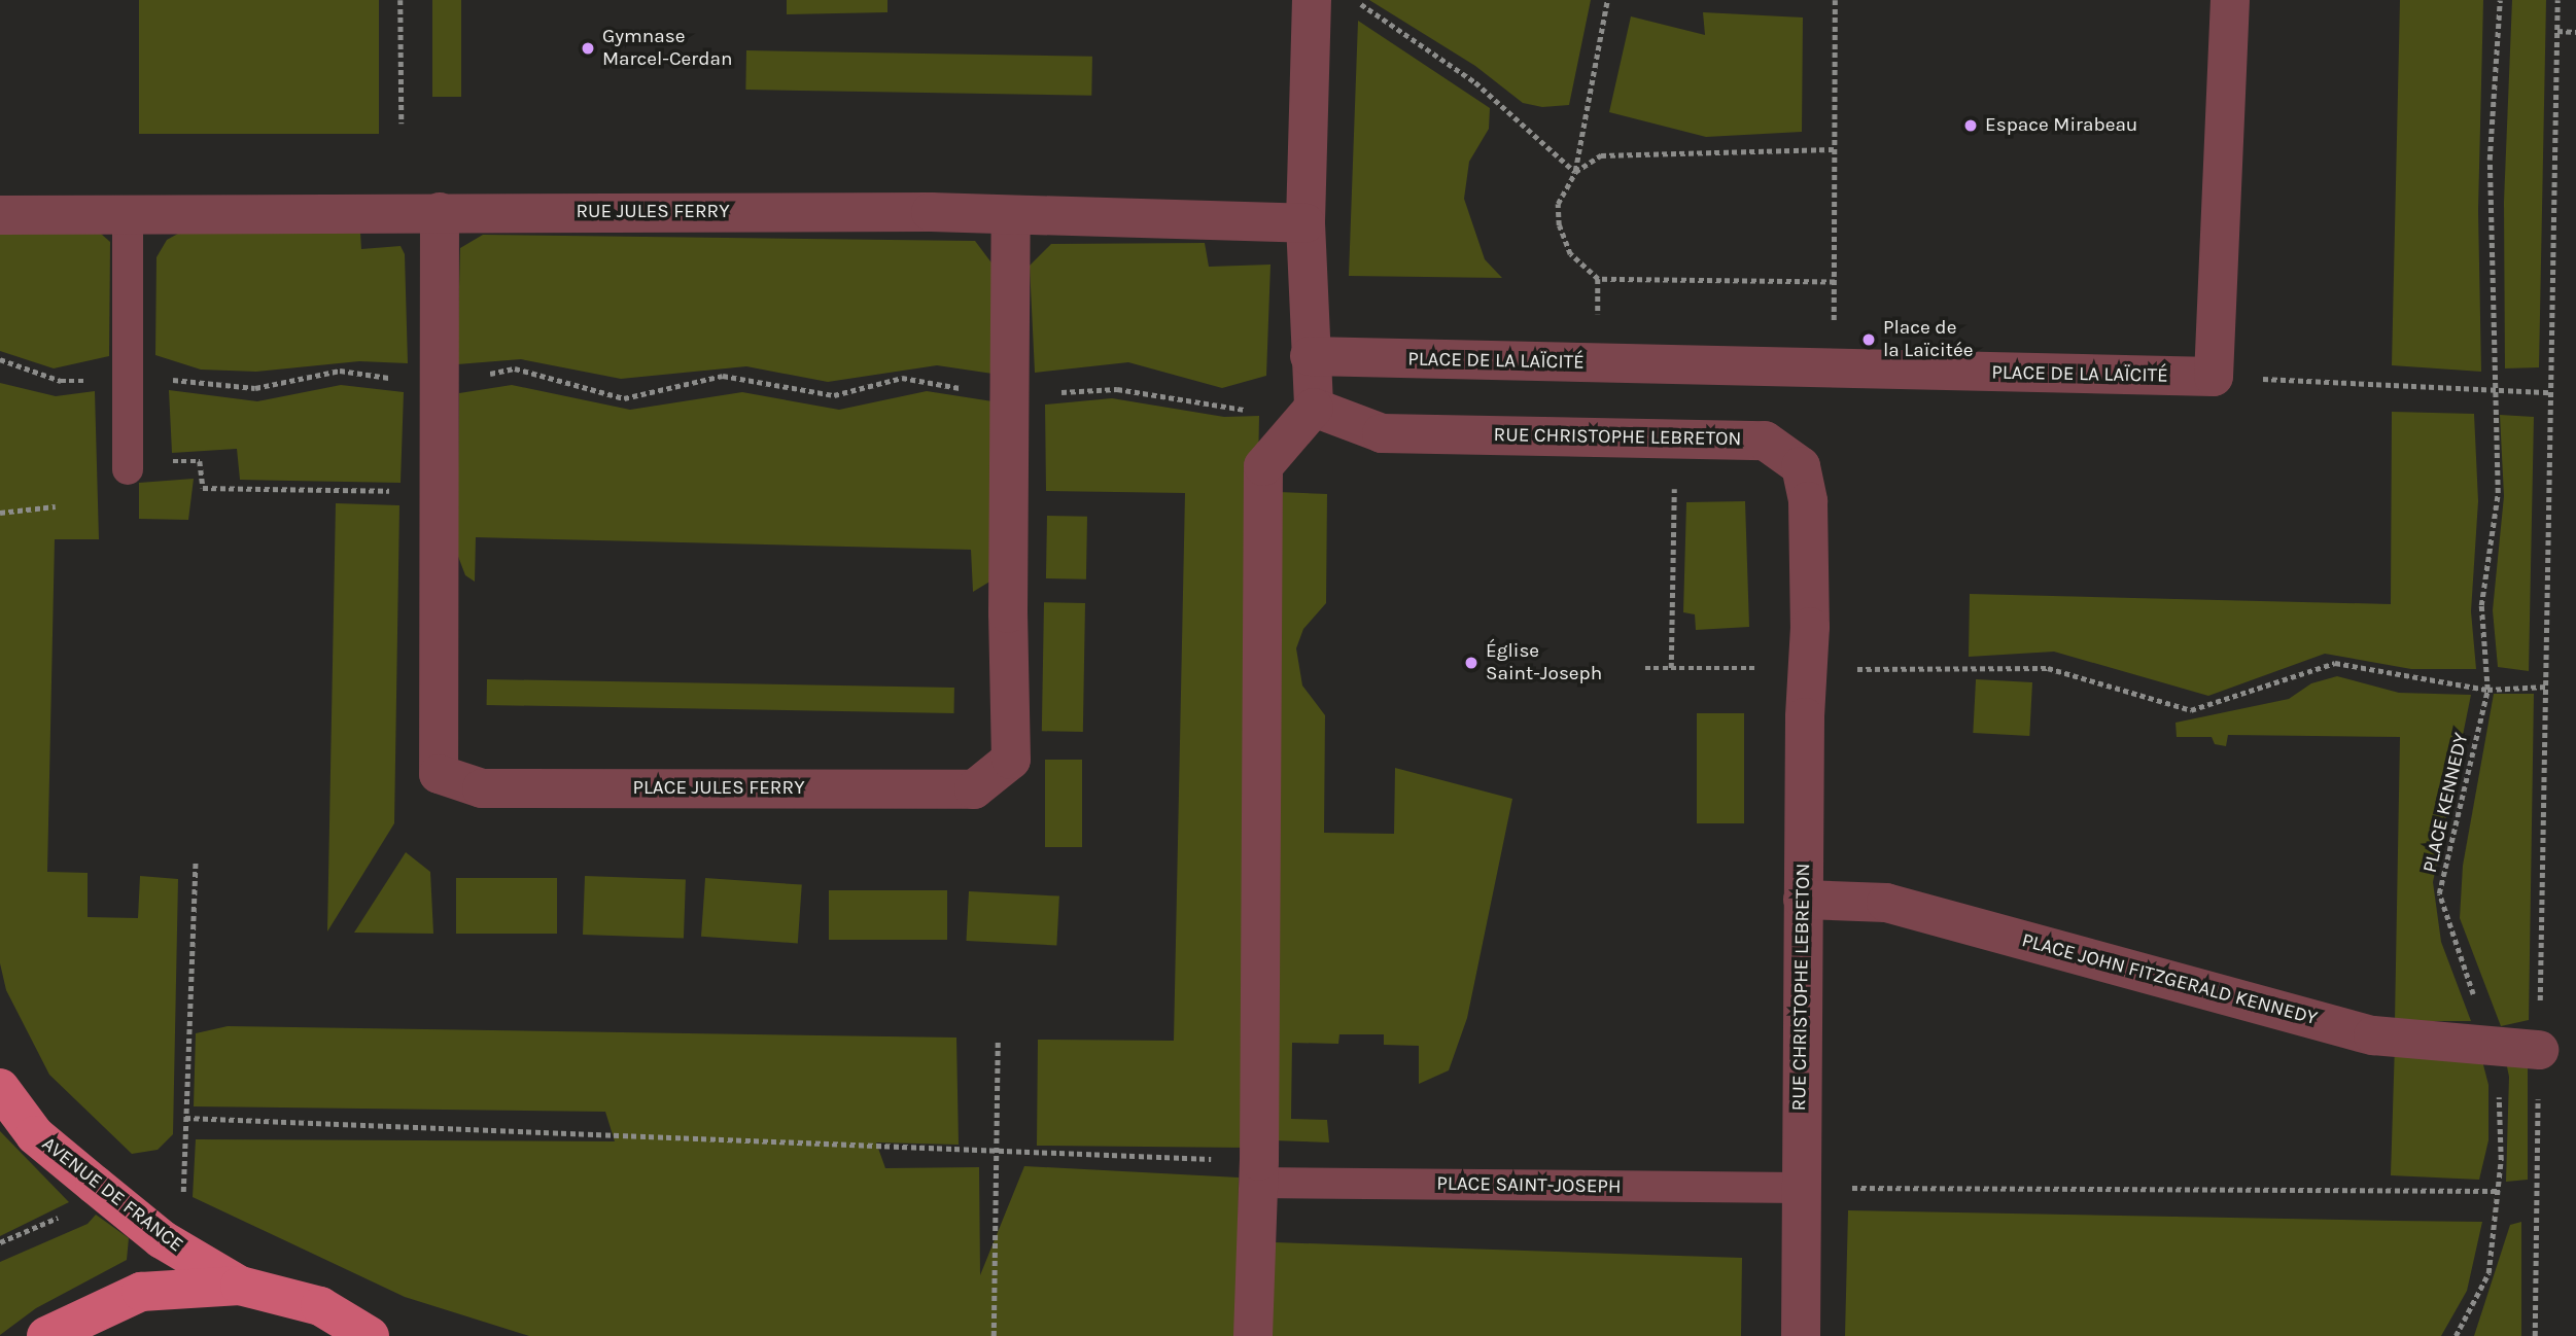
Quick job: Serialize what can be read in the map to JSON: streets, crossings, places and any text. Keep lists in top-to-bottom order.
{
  "streets": {
    "main road": ["AVENUE DE FRANCE"],
    "street": [
      "RUE JULES FERRY",
      "PLACE DE LA LAÏCITÉ",
      "RUE CHRISTOPHE LEBRETON",
      "PLACE JULES FERRY",
      "PLACE JOHN FITZGERALD KENNEDY"
    ],
    "lane": ["PLACE SAINT-JOSEPH"],
    "path": ["PLACE KENNEDY"]
  },
  "crossings": [
    ["RUE JULES FERRY", "PLACE JULES FERRY"],
    ["RUE CHRISTOPHE LEBRETON", "PLACE JOHN FITZGERALD KENNEDY"],
    ["RUE CHRISTOPHE LEBRETON", "PLACE SAINT-JOSEPH"],
    ["PLACE KENNEDY", "PLACE JOHN FITZGERALD KENNEDY"]
  ],
  "places": [
    "Gymnase Marcel-Cerdan",
    "Espace Mirabeau",
    "Place de la Laïcitée",
    "Église Saint-Joseph"
  ]
}
